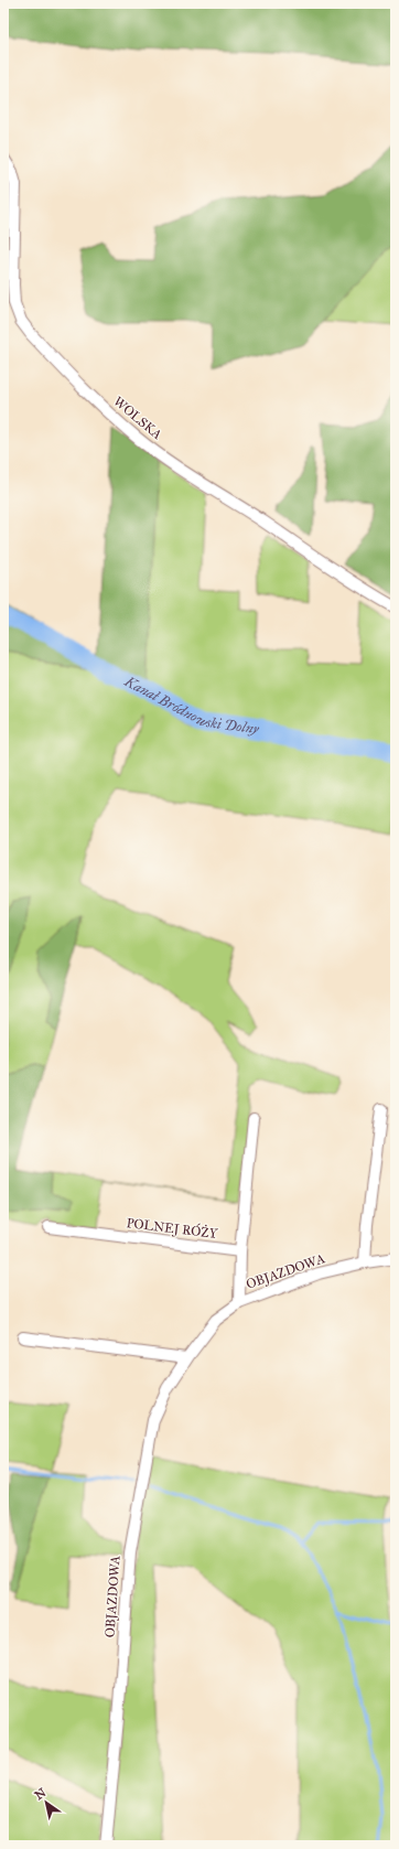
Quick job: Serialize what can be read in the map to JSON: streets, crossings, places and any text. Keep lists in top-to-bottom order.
{
  "streets": {
    "street": ["WOLSKA", "POLNEJ RÓŻY", "OBJAZDOWA"]
  },
  "water": ["Kanał Bródnowski Dolny"],
  "north": "top left"
}
